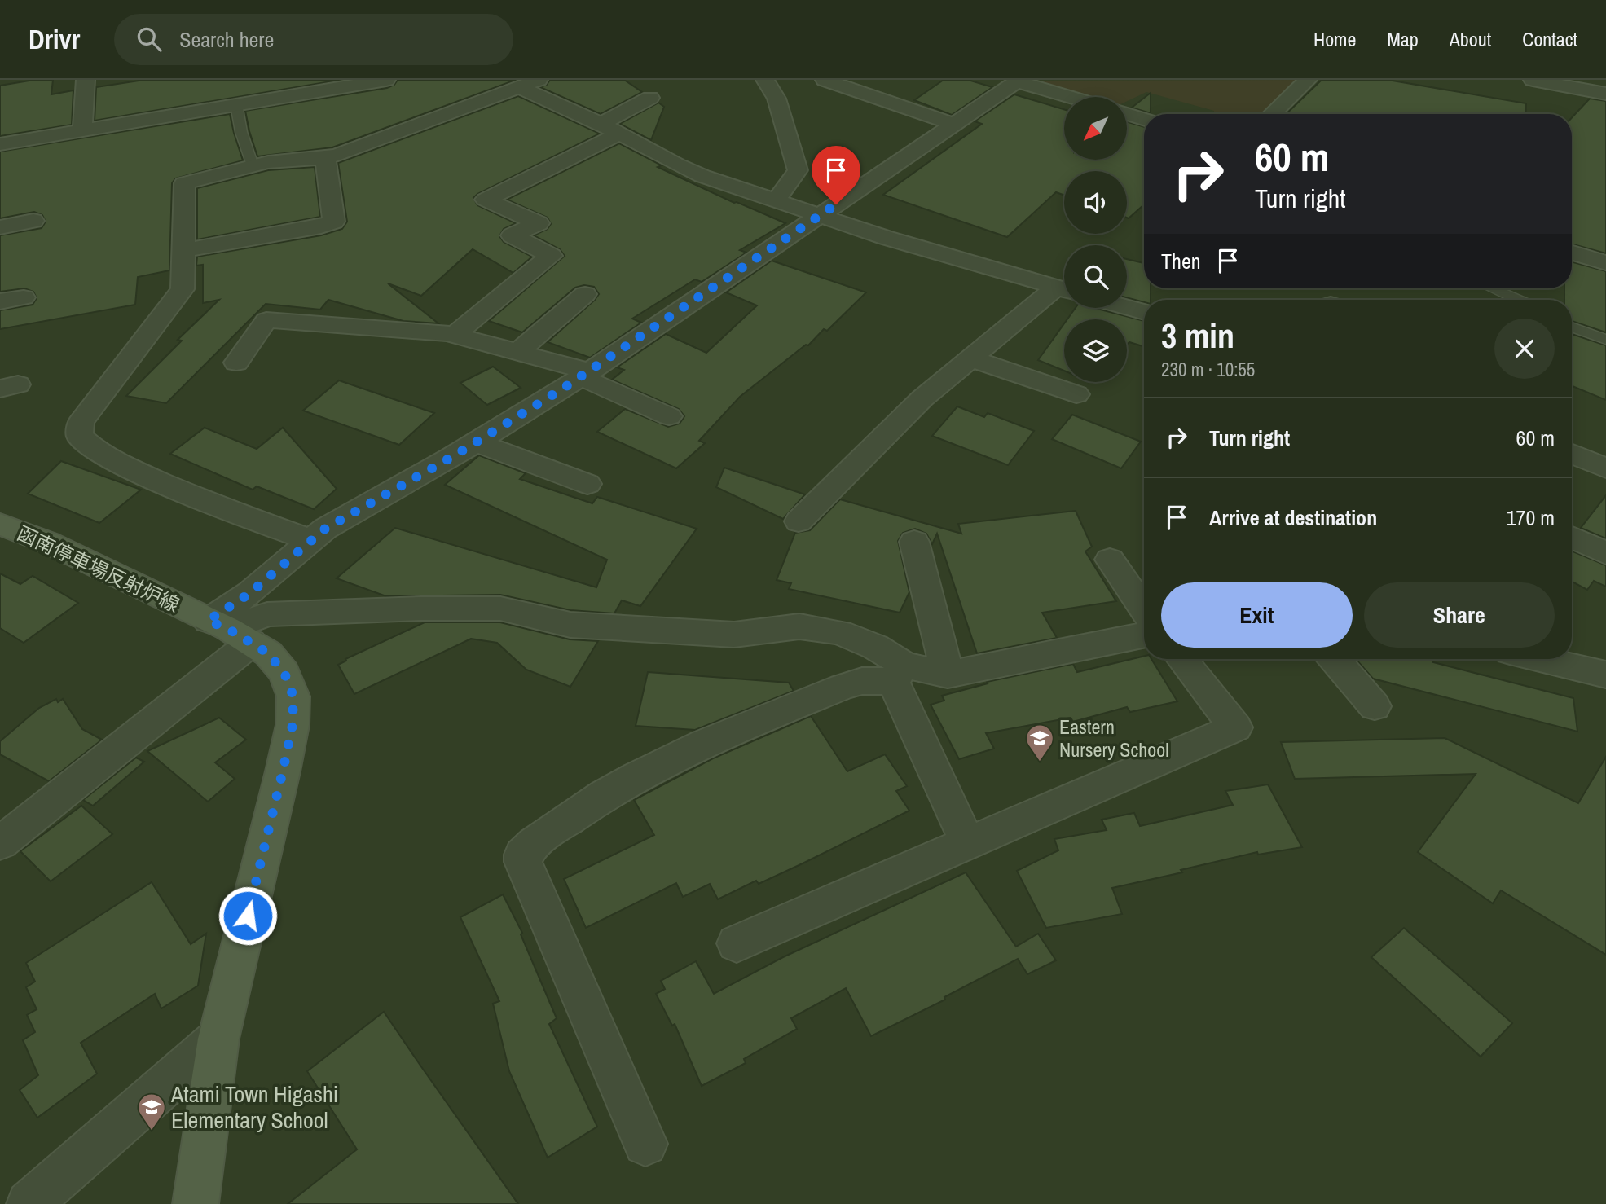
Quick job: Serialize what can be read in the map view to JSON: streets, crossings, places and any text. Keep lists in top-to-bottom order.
{
  "streets": {
    "main road": ["函南停車場反射炉線"]
  },
  "places": {
    "school or university": ["Eastern Nursery School", "Atami Town Higashi Elementary School"]
  },
  "north": "bottom left",
  "page": {
    "header": "Drivr",
    "search": "Search here",
    "nav": [
      "Home",
      "Map",
      "About",
      "Contact"
    ],
    "turn": ["60 m", "Turn right"],
    "then": "Then",
    "heading": ["3 min", "230 m · 10:55"],
    "list": [
      {
        "name": "Turn right",
        "value": "60 m"
      },
      {
        "name": "Arrive at destination",
        "value": "170 m"
      }
    ],
    "buttons": ["Exit", "Share"]
  }
}
